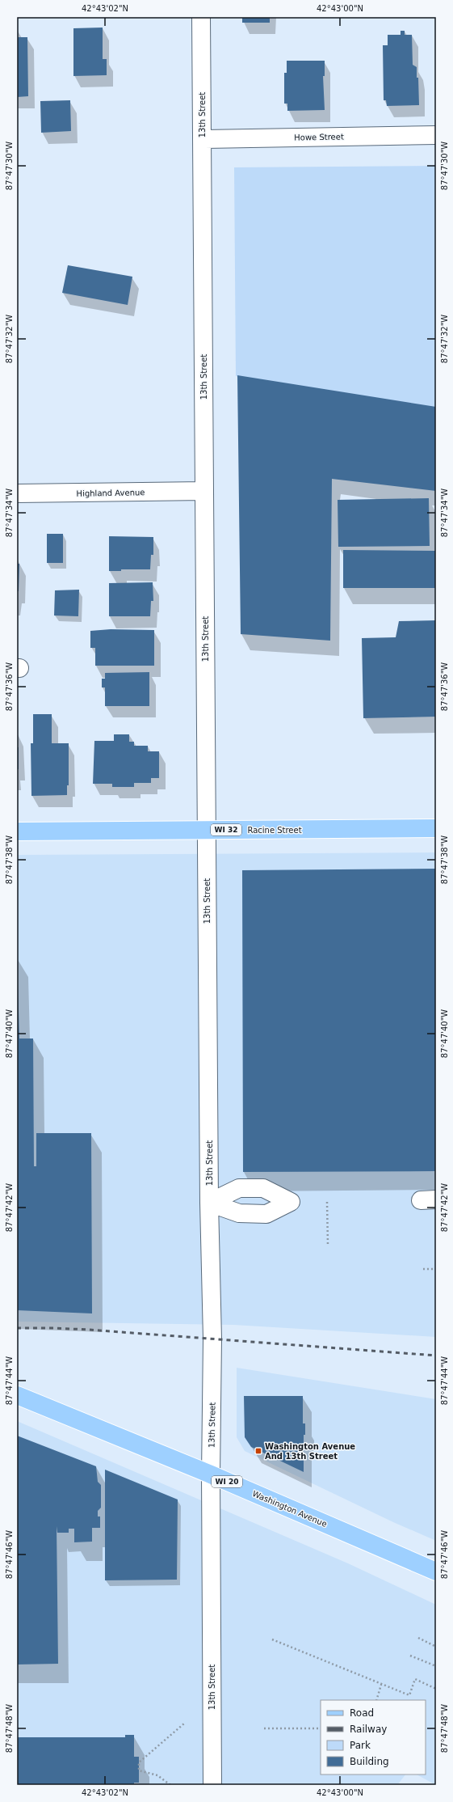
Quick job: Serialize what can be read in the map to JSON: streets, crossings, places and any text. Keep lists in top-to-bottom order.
{
  "streets": {
    "main road": [
      "WI 32",
      "Racine Street",
      "WI 20",
      "Washington Avenue"
    ],
    "street": ["13th Street", "Howe Street", "Highland Avenue"]
  },
  "crossings": [
    ["13th Street", "Howe Street"],
    ["13th Street", "Highland Avenue"],
    ["13th Street", "Racine Street"],
    ["13th Street", "Washington Avenue"]
  ],
  "places": {
    "transit": ["Washington Avenue And 13th Street"]
  },
  "legend": [
    "Road",
    "Railway",
    "Park",
    "Building"
  ],
  "coordinates": [
    "42°43'02\"N",
    "42°43'00\"N",
    "87°47'30\"W",
    "87°47'32\"W",
    "87°47'34\"W",
    "87°47'36\"W",
    "87°47'38\"W",
    "87°47'40\"W",
    "87°47'42\"W",
    "87°47'44\"W",
    "87°47'46\"W",
    "87°47'48\"W"
  ]
}
